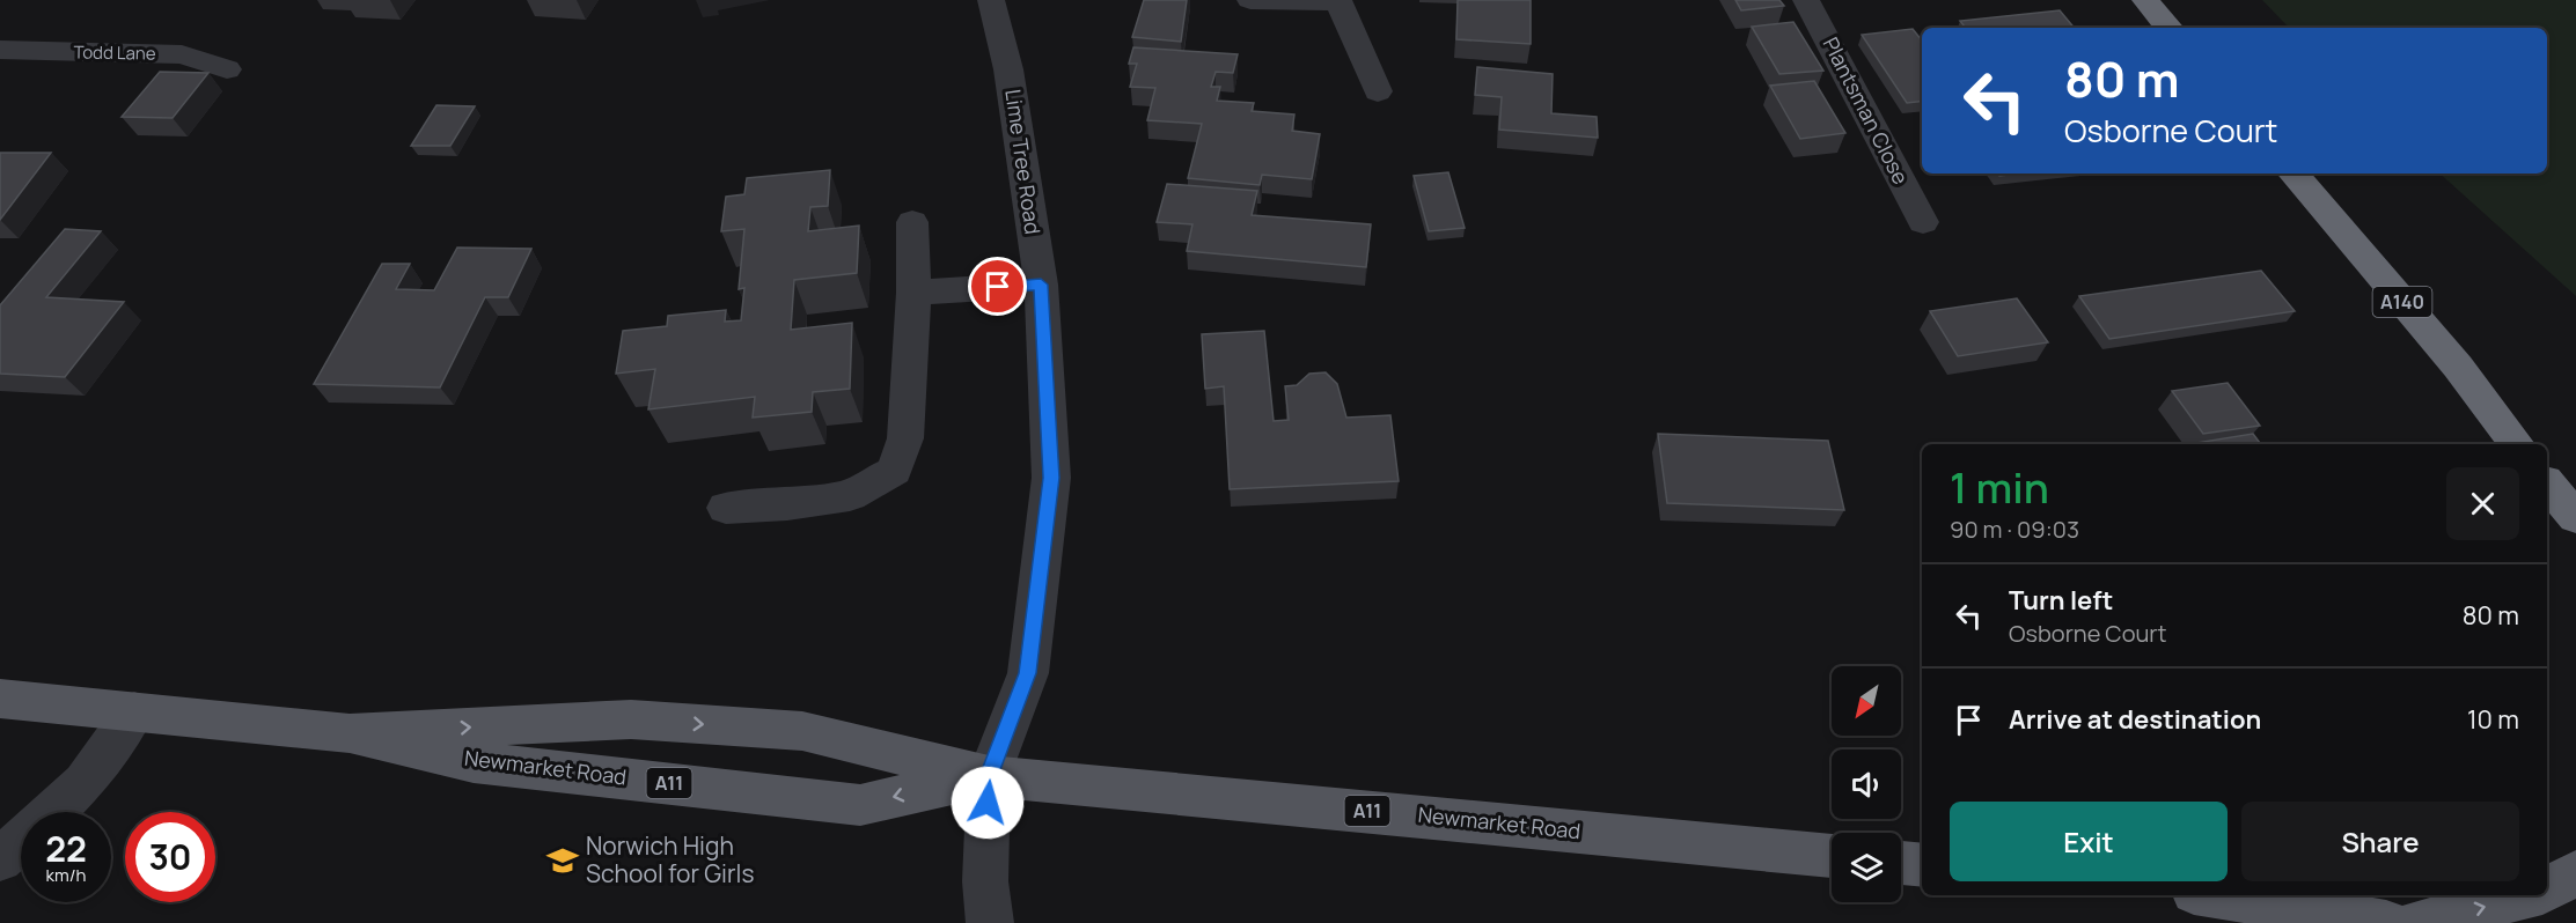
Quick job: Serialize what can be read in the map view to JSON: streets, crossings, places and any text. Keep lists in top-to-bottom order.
{
  "streets": {
    "highway": ["A140"],
    "main road": ["Newmarket Road", "A11"],
    "street": ["Todd Lane", "Plantsman Close", "Lime Tree Road"]
  },
  "crossings": [
    ["Lime Tree Road", "Newmarket Road"]
  ],
  "places": {
    "school or university": ["Norwich High School for Girls"]
  },
  "north": "bottom left",
  "page": {
    "turn": ["80 m", "Osborne Court"],
    "heading": ["1 min", "90 m · 09:03"],
    "list": [
      {
        "name": "Turn left",
        "note": "Osborne Court",
        "value": "80 m"
      },
      {
        "name": "Arrive at destination",
        "value": "10 m"
      }
    ],
    "buttons": ["Exit", "Share"],
    "speed": "22 km/h",
    "limit": "30"
  }
}
